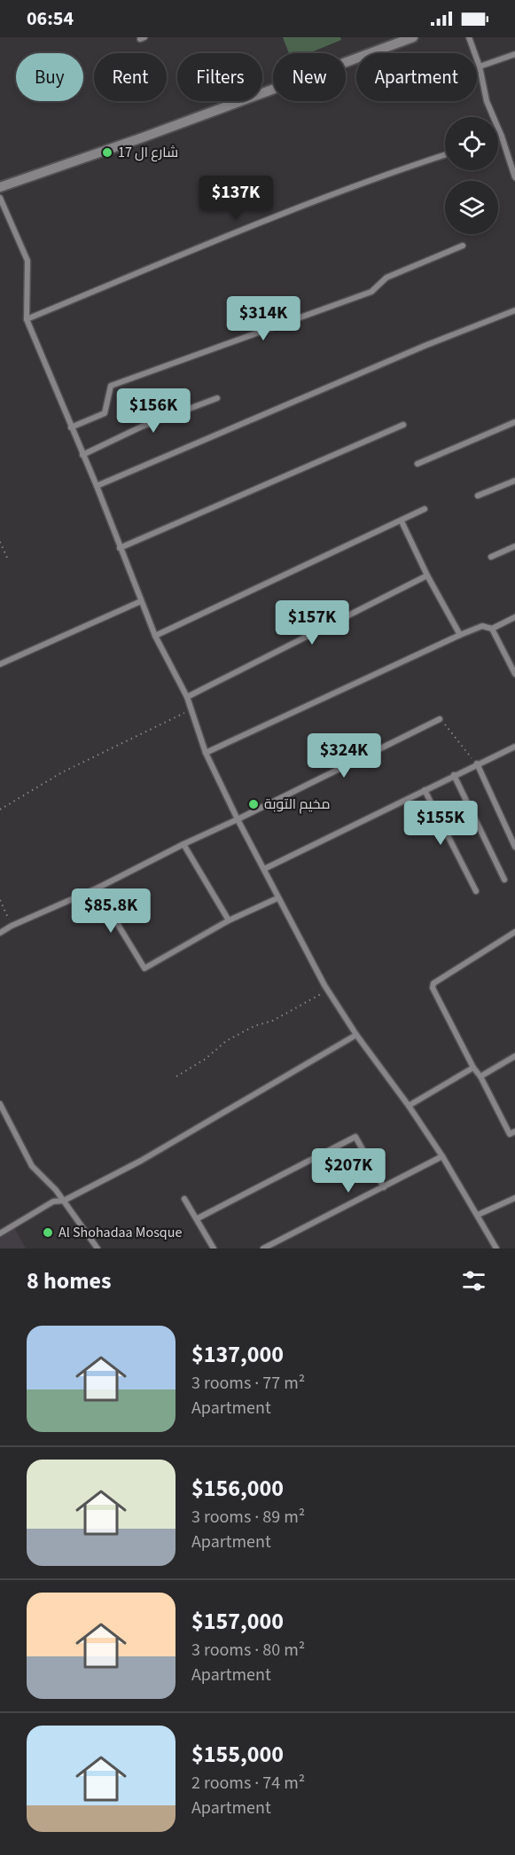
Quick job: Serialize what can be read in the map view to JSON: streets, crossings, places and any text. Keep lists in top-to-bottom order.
{
  "places": ["شارع ال 17", "مخيم التوبة", "Al Shohadaa Mosque"],
  "page": {
    "status": "06:54",
    "chip": [
      "Buy",
      "Rent",
      "Filters",
      "New",
      "Apartment"
    ],
    "price": [
      "$137K",
      "$314K",
      "$156K",
      "$157K",
      "$324K",
      "$155K",
      "$85.8K",
      "$207K"
    ],
    "heading": "8 homes",
    "list": [
      {
        "name": "$137,000",
        "note": "3 rooms · 77 m² · Apartment"
      },
      {
        "name": "$156,000",
        "note": "3 rooms · 89 m² · Apartment"
      },
      {
        "name": "$157,000",
        "note": "3 rooms · 80 m² · Apartment"
      },
      {
        "name": "$155,000",
        "note": "2 rooms · 74 m² · Apartment"
      }
    ]
  }
}
